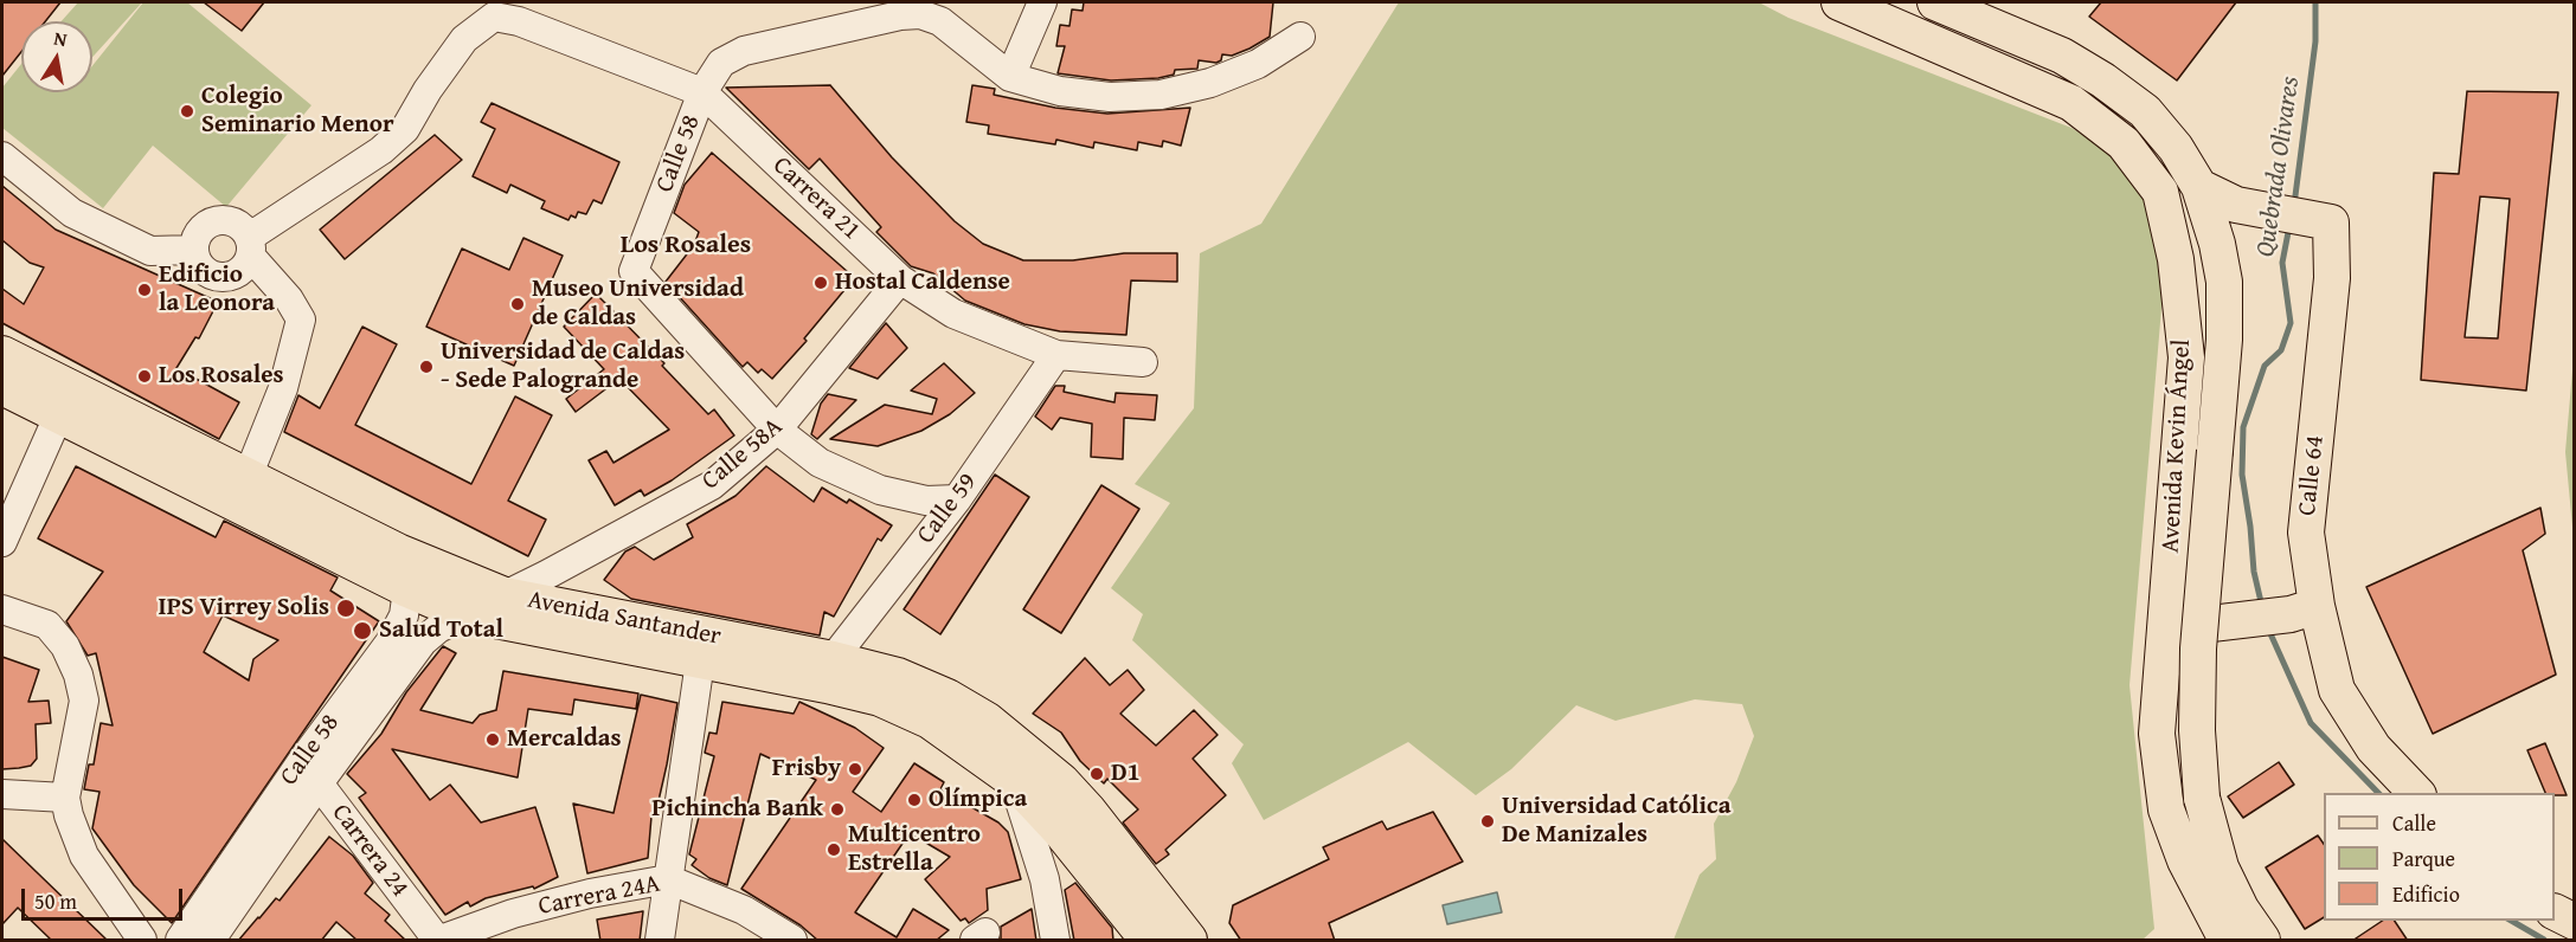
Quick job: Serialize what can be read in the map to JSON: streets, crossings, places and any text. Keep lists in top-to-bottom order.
{
  "streets": {
    "main road": ["Avenida Kevin Ángel", "Calle 64", "Avenida Santander"],
    "street": [
      "Calle 58",
      "Carrera 21",
      "Calle 58A",
      "Calle 59",
      "Carrera 24",
      "Carrera 24A"
    ]
  },
  "crossings": [
    ["Calle 58", "Carrera 21"],
    ["Calle 58", "Calle 58A"],
    ["Calle 58", "Avenida Santander"],
    ["Calle 58", "Carrera 24"],
    ["Carrera 21", "Calle 58A"],
    ["Carrera 21", "Calle 59"],
    ["Avenida Kevin Ángel", "Calle 64"],
    ["Calle 58A", "Avenida Santander"],
    ["Calle 59", "Avenida Santander"],
    ["Carrera 24", "Carrera 24A"]
  ],
  "districts": ["Los Rosales"],
  "water": ["Quebrada Olivares"],
  "places": [
    "Colegio Seminario Menor",
    "Hostal Caldense",
    "Edificio la Leonora",
    "Museo Universidad de Caldas",
    "Universidad de Caldas - Sede Palogrande",
    "Los Rosales",
    "IPS Virrey Solis",
    "Salud Total",
    "Mercaldas",
    "Frisby",
    "D1",
    "Olímpica",
    "Pichincha Bank",
    "Universidad Católica De Manizales",
    "Multicentro Estrella"
  ],
  "legend": ["Calle", "Parque", "Edificio"],
  "scale_bar": "50 m",
  "north": "top"
}
